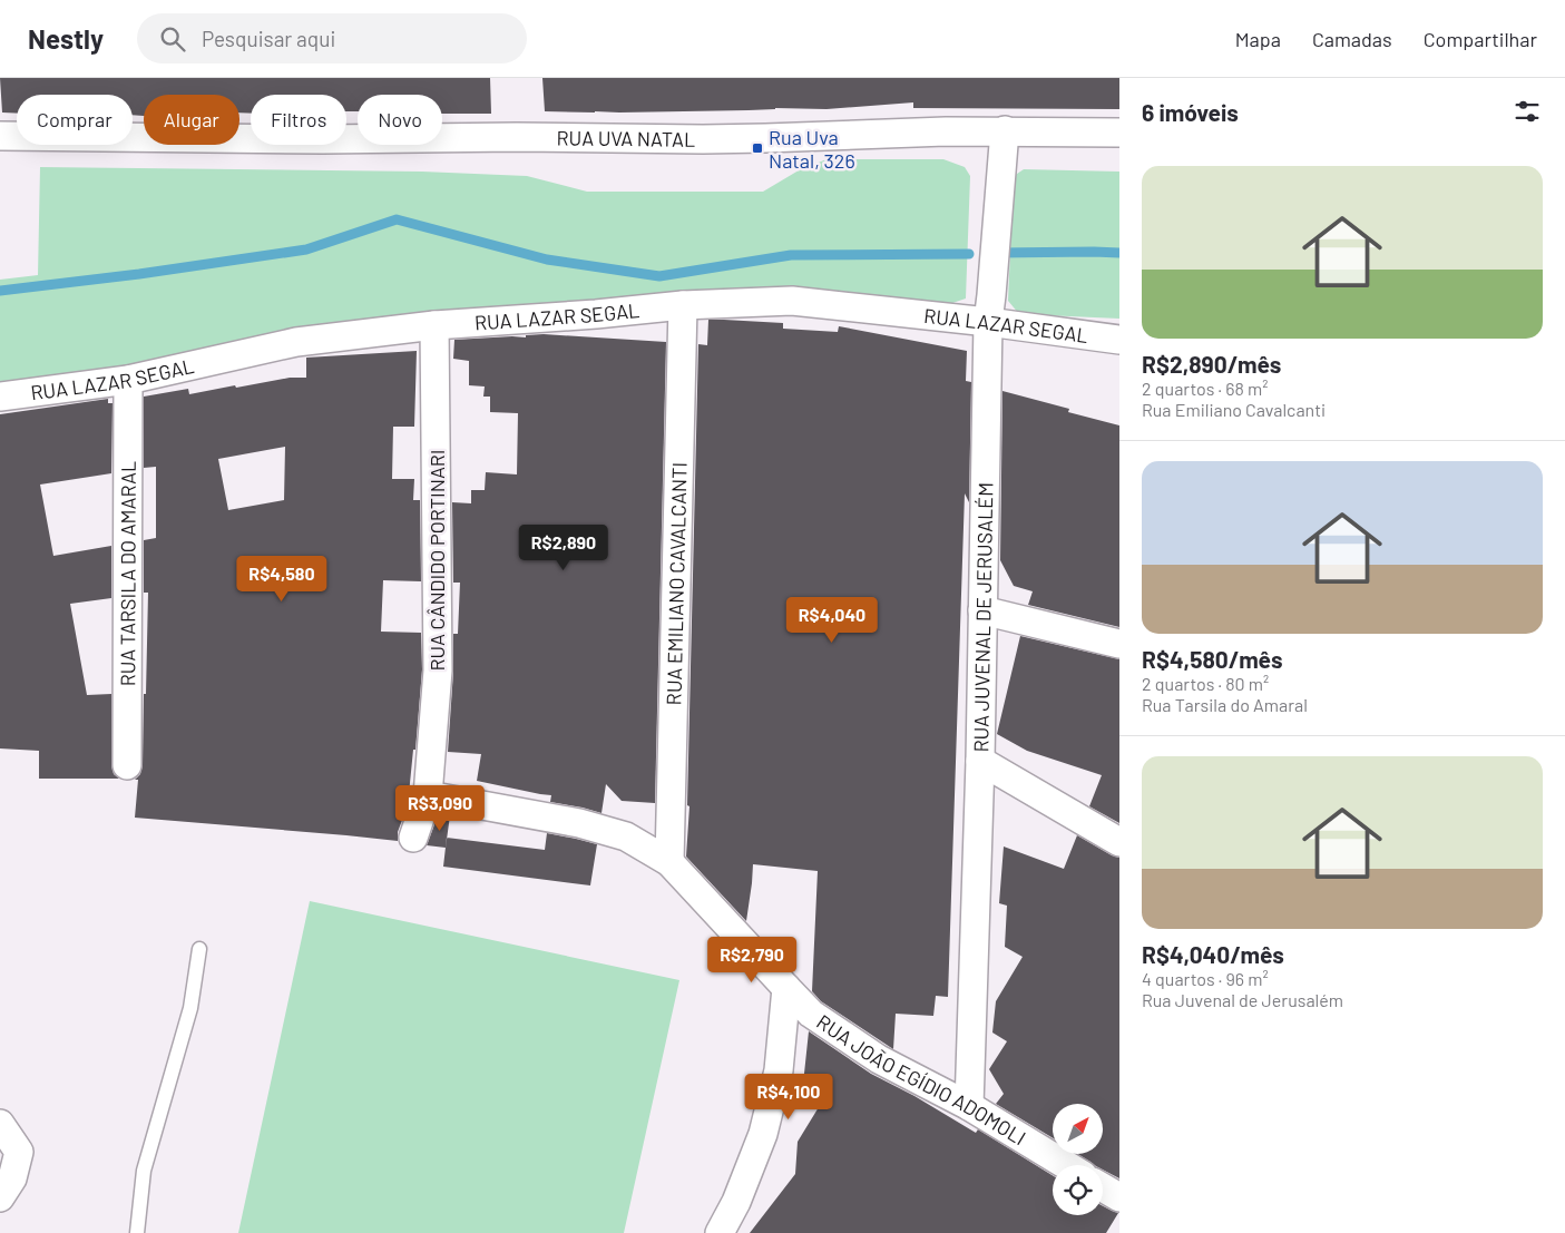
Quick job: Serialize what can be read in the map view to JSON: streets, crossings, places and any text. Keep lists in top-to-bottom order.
{
  "streets": {
    "street": [
      "RUA UVA NATAL",
      "RUA LAZAR SEGAL",
      "RUA CÂNDIDO PORTINARI",
      "RUA TARSILA DO AMARAL",
      "RUA EMILIANO CAVALCANTI",
      "RUA JUVENAL DE JERUSALÉM",
      "RUA JOÃO EGÍDIO ADOMOLI"
    ]
  },
  "crossings": [
    ["RUA UVA NATAL", "RUA JUVENAL DE JERUSALÉM"],
    ["RUA LAZAR SEGAL", "RUA CÂNDIDO PORTINARI"],
    ["RUA LAZAR SEGAL", "RUA TARSILA DO AMARAL"],
    ["RUA LAZAR SEGAL", "RUA EMILIANO CAVALCANTI"],
    ["RUA LAZAR SEGAL", "RUA JUVENAL DE JERUSALÉM"],
    ["RUA CÂNDIDO PORTINARI", "RUA JOÃO EGÍDIO ADOMOLI"],
    ["RUA EMILIANO CAVALCANTI", "RUA JOÃO EGÍDIO ADOMOLI"],
    ["RUA JUVENAL DE JERUSALÉM", "RUA JOÃO EGÍDIO ADOMOLI"]
  ],
  "places": {
    "transit": ["Rua Uva Natal, 326"]
  },
  "north": "top right",
  "page": {
    "header": "Nestly",
    "search": "Pesquisar aqui",
    "nav": ["Mapa", "Camadas", "Compartilhar"],
    "heading": "6 imóveis",
    "chip": [
      "Comprar",
      "Alugar",
      "Filtros",
      "Novo"
    ],
    "list": [
      {
        "name": "R$2,890/mês",
        "note": "2 quartos · 68 m² · Rua Emiliano Cavalcanti"
      },
      {
        "name": "R$4,580/mês",
        "note": "2 quartos · 80 m² · Rua Tarsila do Amaral"
      },
      {
        "name": "R$4,040/mês",
        "note": "4 quartos · 96 m² · Rua Juvenal de Jerusalém"
      }
    ],
    "price": [
      "R$2,890",
      "R$4,580",
      "R$4,040",
      "R$3,090",
      "R$2,790",
      "R$4,100"
    ]
  }
}
